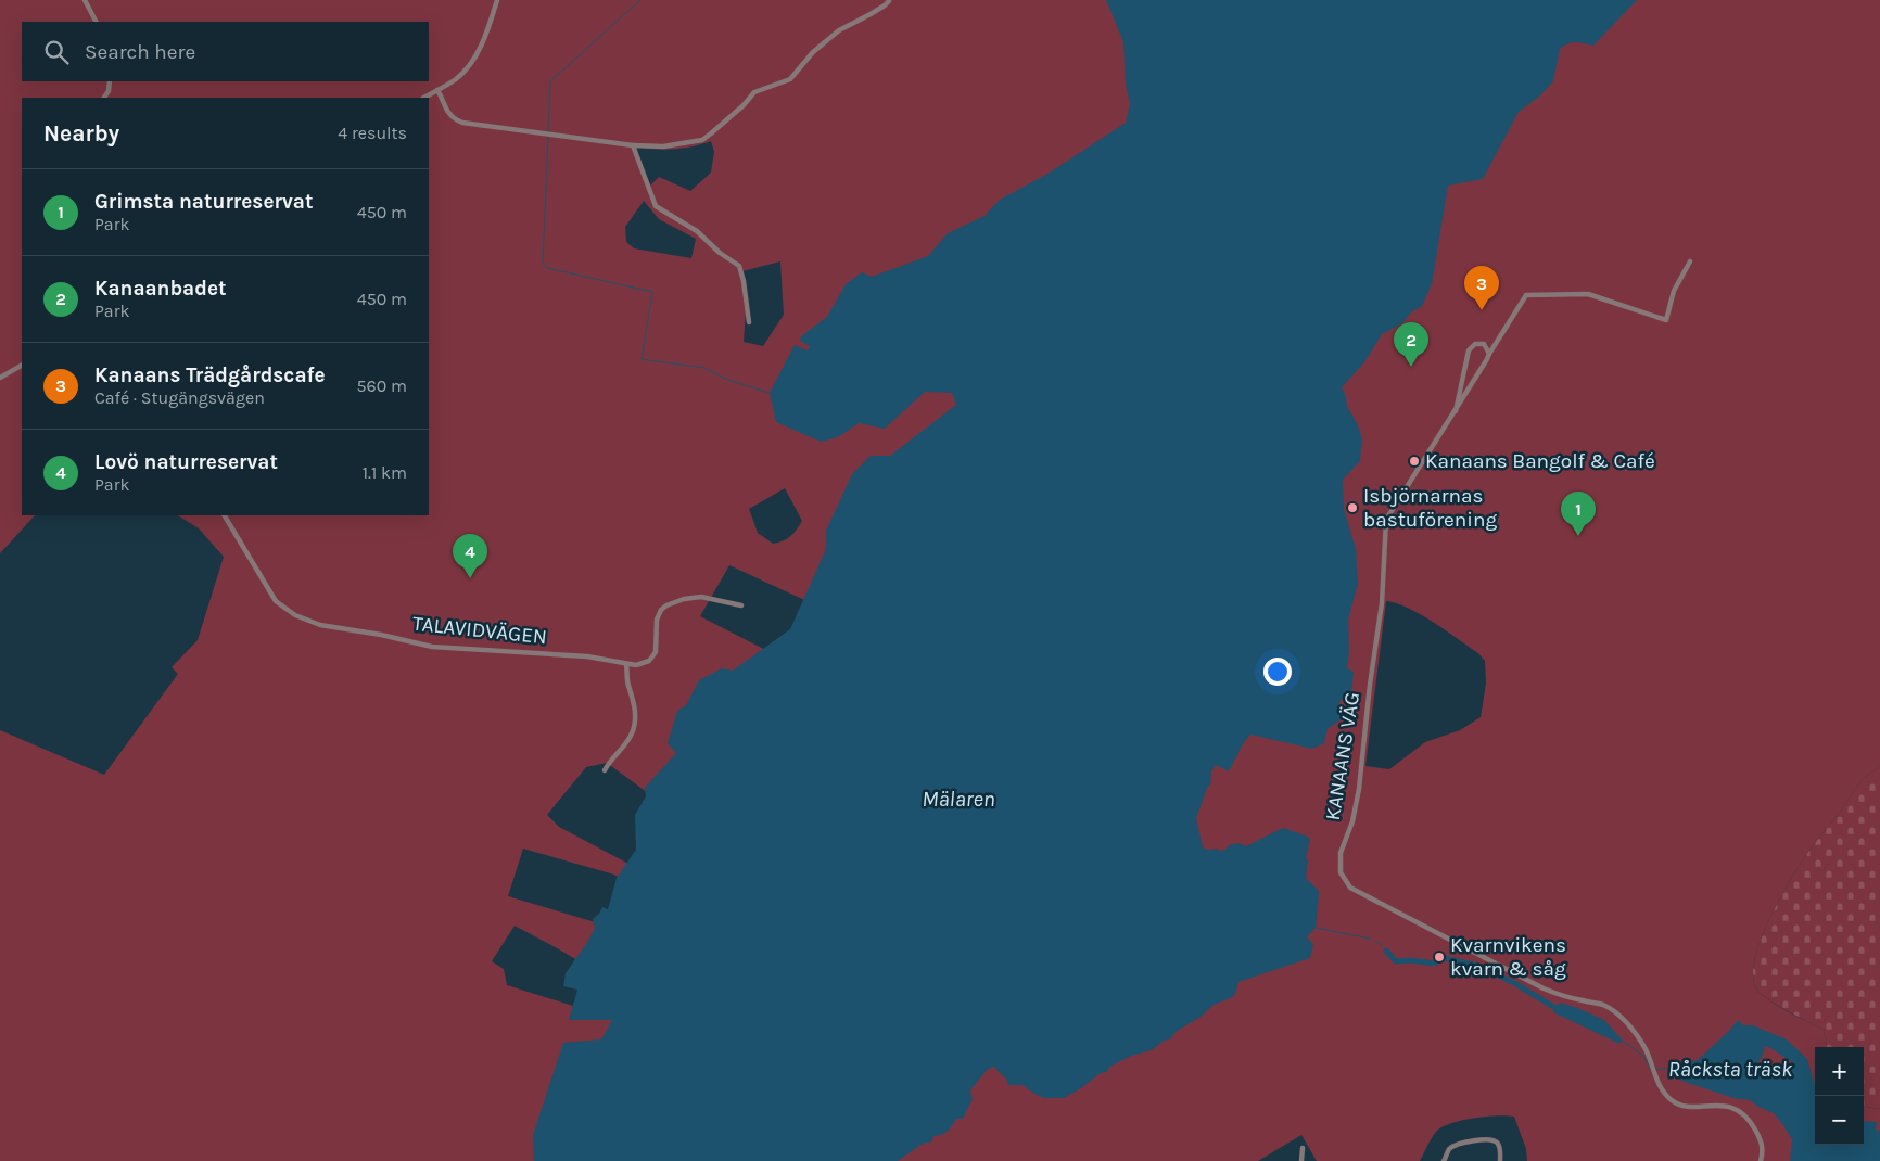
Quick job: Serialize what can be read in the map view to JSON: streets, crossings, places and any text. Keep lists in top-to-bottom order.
{
  "streets": {
    "street": ["TALAVIDVÄGEN", "KANAANS VÄG"]
  },
  "water": ["Mälaren", "Råcksta träsk"],
  "places": ["Kanaans Bangolf & Café", "Isbjörnarnas bastuförening", "Kvarnvikens kvarn & såg"],
  "page": {
    "search": "Search here",
    "heading": ["Nearby", "4 results"],
    "list": [
      {
        "mark": "1",
        "name": "Grimsta naturreservat",
        "note": "Park",
        "value": "450 m"
      },
      {
        "mark": "2",
        "name": "Kanaanbadet",
        "note": "Park",
        "value": "450 m"
      },
      {
        "mark": "3",
        "name": "Kanaans Trädgårdscafe",
        "note": "Café · Stugängsvägen",
        "value": "560 m"
      },
      {
        "mark": "4",
        "name": "Lovö naturreservat",
        "note": "Park",
        "value": "1.1 km"
      }
    ],
    "pins": [
      "3",
      "2",
      "1",
      "4"
    ],
    "map_buttons": ["+", "−"]
  }
}
